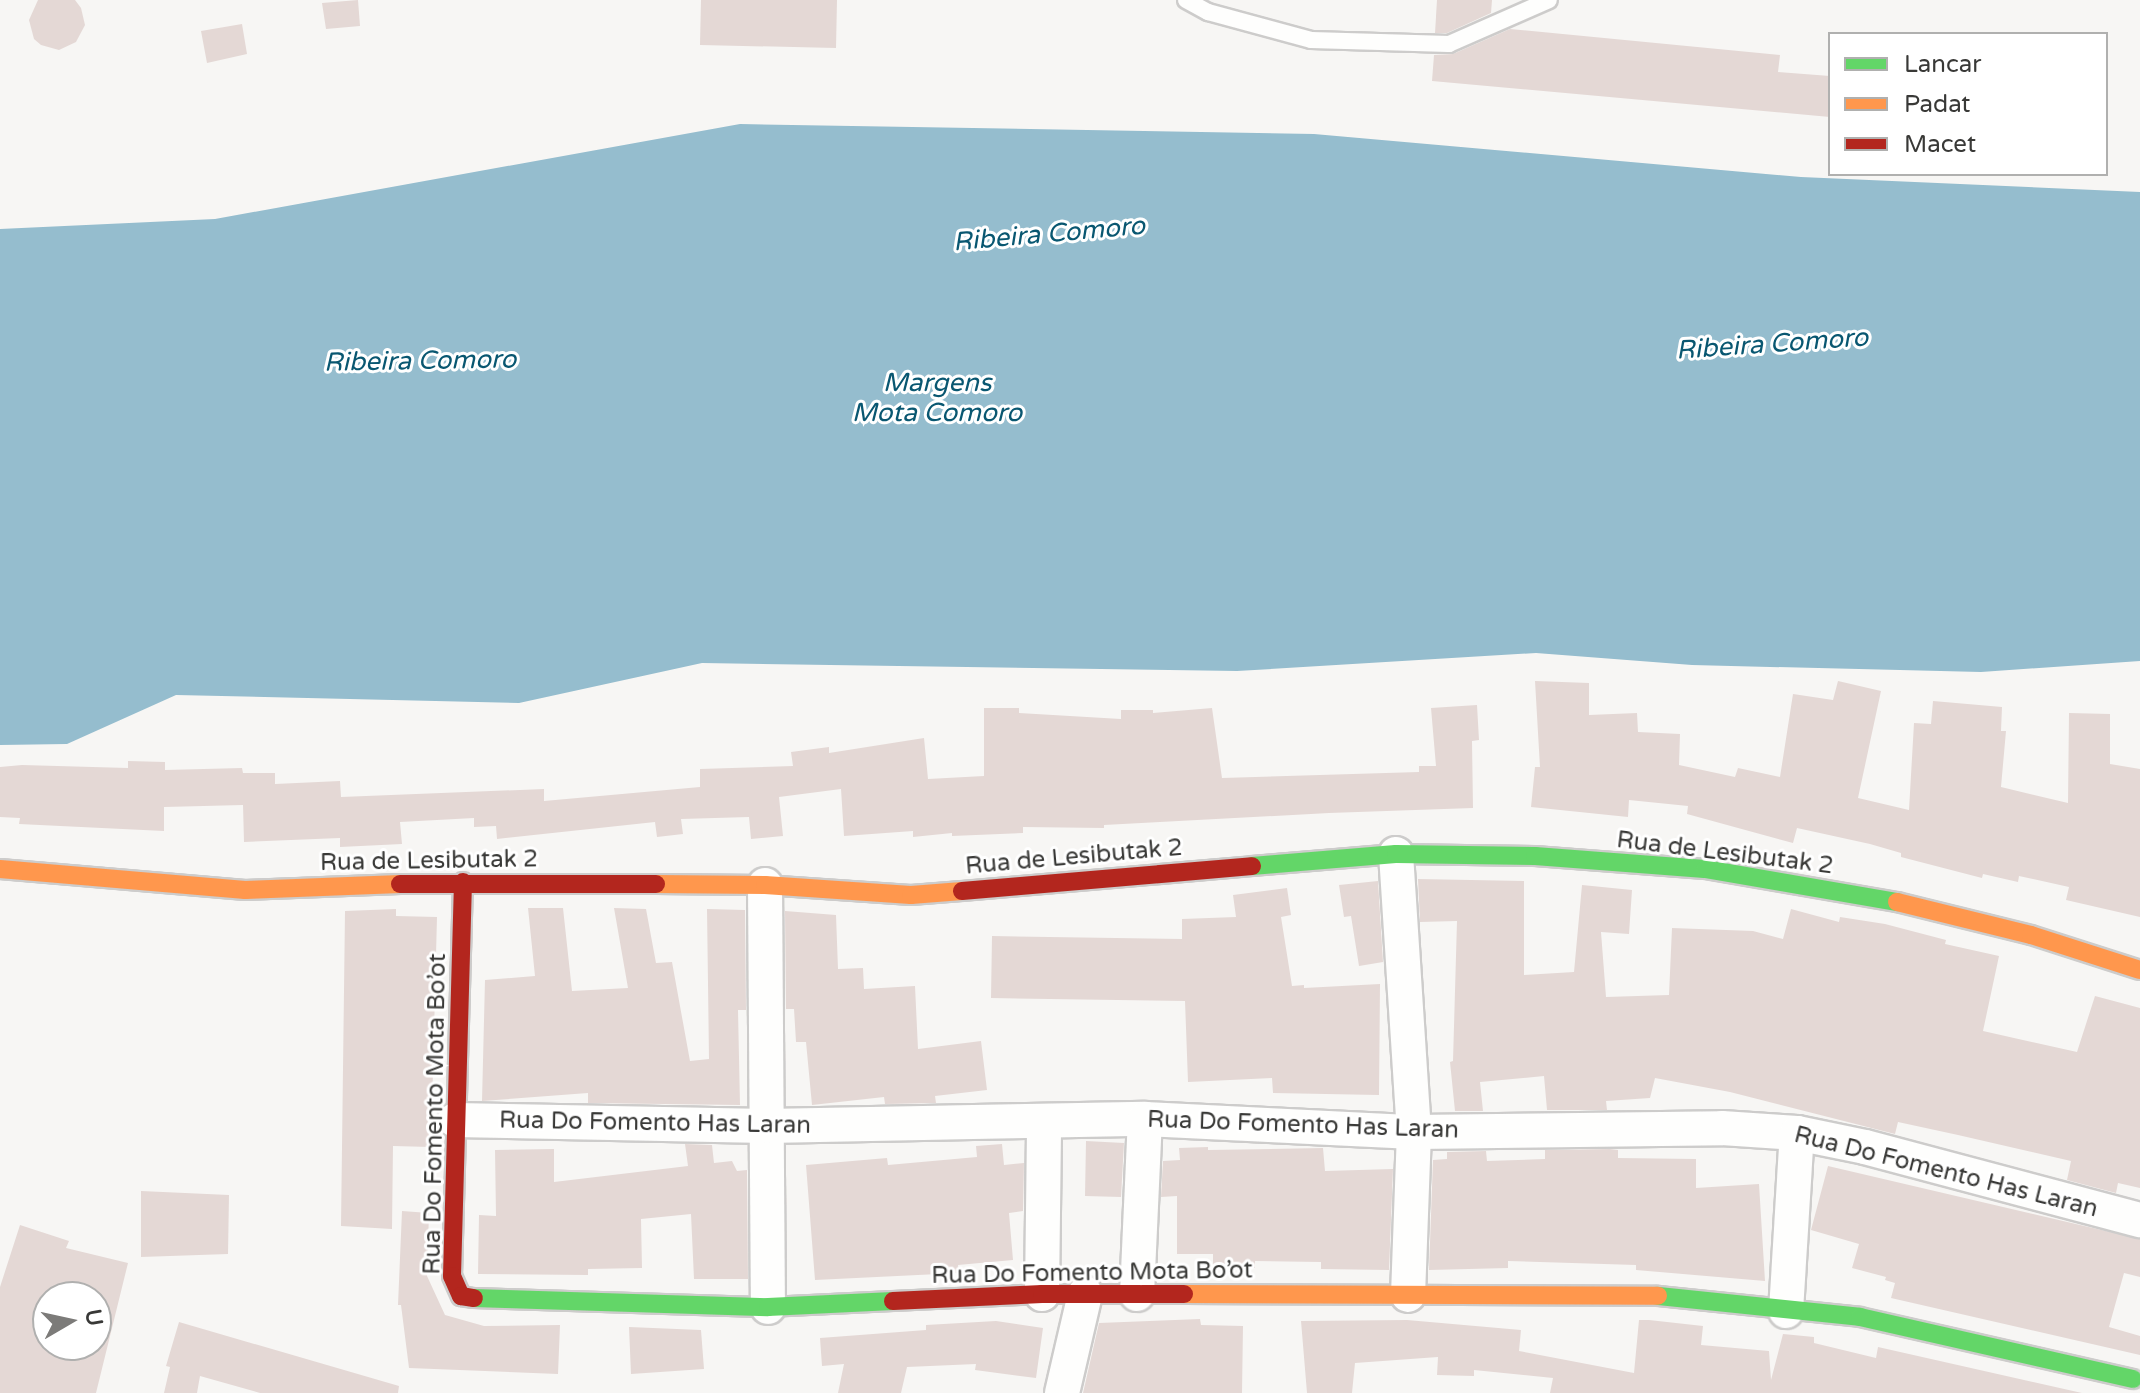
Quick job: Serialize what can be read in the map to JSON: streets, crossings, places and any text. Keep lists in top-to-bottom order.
{
  "streets": {
    "main road": ["Rua de Lesibutak 2", "Rua Do Fomento Mota Bo’ot"],
    "street": ["Rua Do Fomento Has Laran"]
  },
  "crossings": [
    ["Rua de Lesibutak 2", "Rua Do Fomento Mota Bo’ot"],
    ["Rua Do Fomento Mota Bo’ot", "Rua Do Fomento Has Laran"]
  ],
  "water": ["Ribeira Comoro", "Margens Mota Comoro"],
  "legend": ["Lancar", "Padat", "Macet"],
  "north": "right"
}
